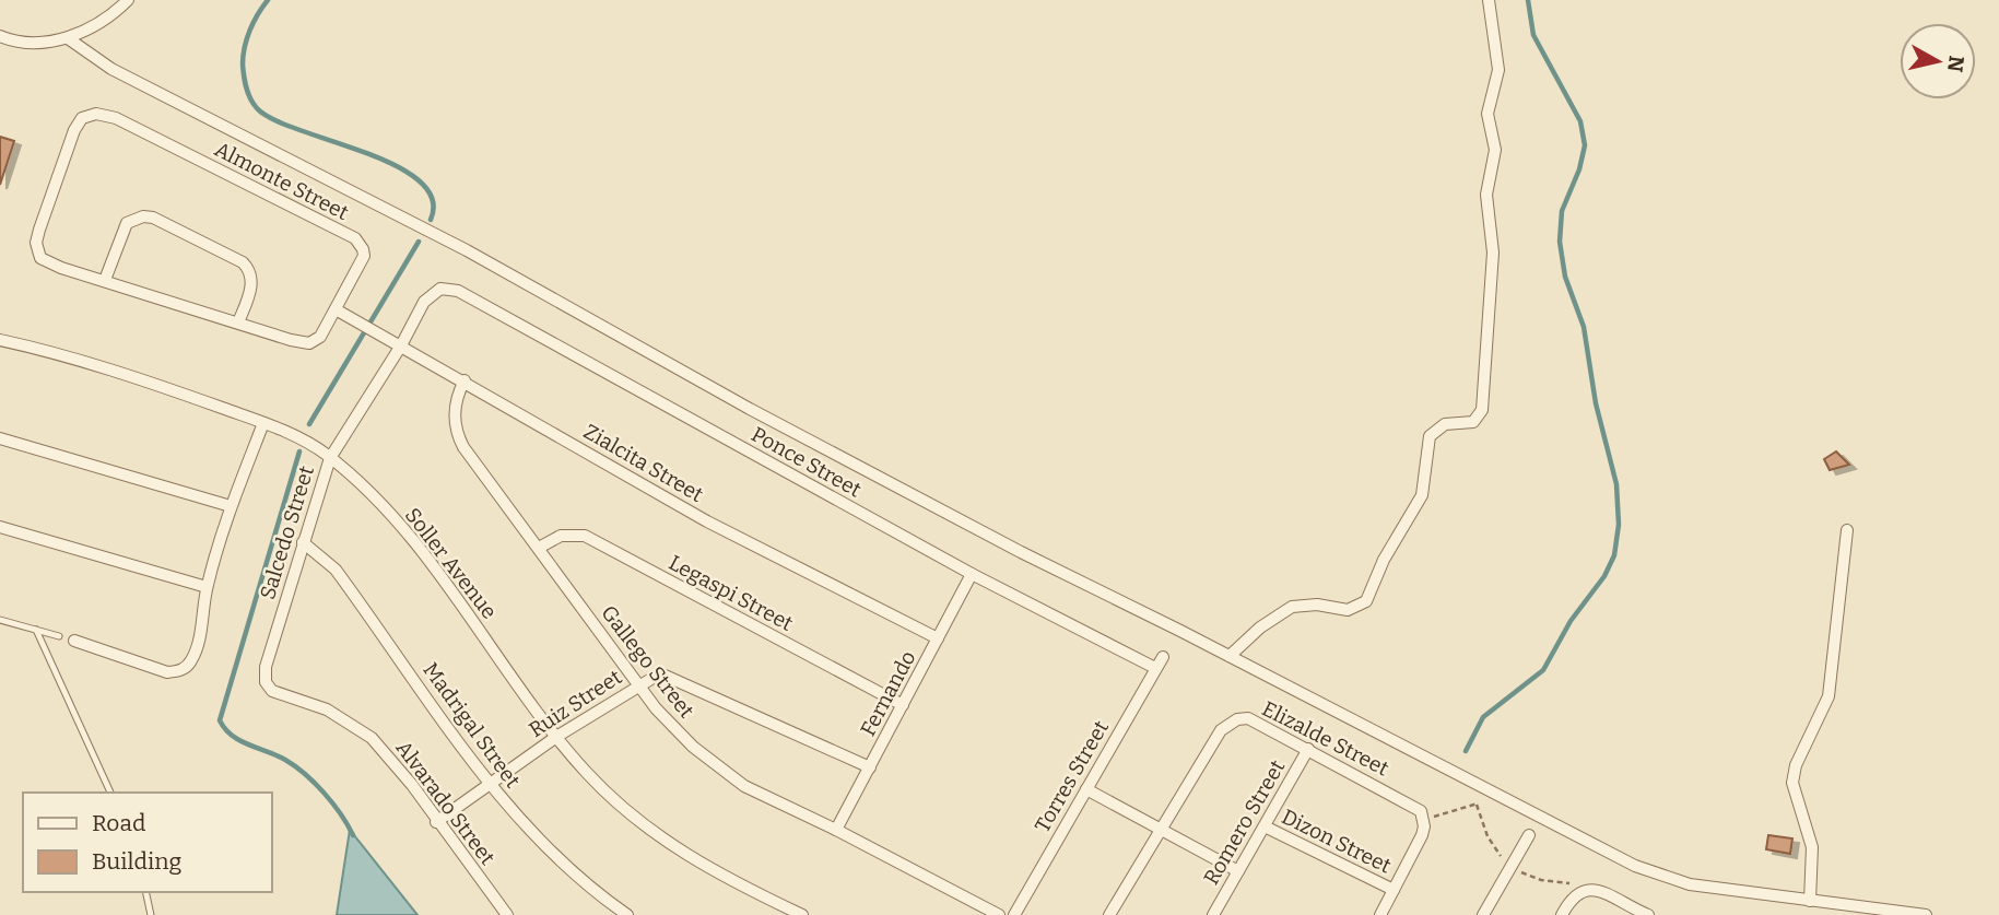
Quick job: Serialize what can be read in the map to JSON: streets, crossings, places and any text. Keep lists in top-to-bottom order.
{
  "streets": {
    "street": [
      "Almonte Street",
      "Ponce Street",
      "Zialcita Street",
      "Salcedo Street",
      "Soller Avenue",
      "Legaspi Street",
      "Gallego Street",
      "Fernando",
      "Ruiz Street",
      "Madrigal Street",
      "Elizalde Street",
      "Torres Street",
      "Alvarado Street",
      "Romero Street",
      "Dizon Street"
    ]
  },
  "crossings": [
    ["Almonte Street", "Zialcita Street"],
    ["Ponce Street", "Salcedo Street"],
    ["Ponce Street", "Fernando"],
    ["Ponce Street", "Torres Street"],
    ["Zialcita Street", "Salcedo Street"],
    ["Zialcita Street", "Gallego Street"],
    ["Zialcita Street", "Fernando"],
    ["Salcedo Street", "Soller Avenue"],
    ["Salcedo Street", "Madrigal Street"],
    ["Salcedo Street", "Alvarado Street"],
    ["Soller Avenue", "Ruiz Street"],
    ["Legaspi Street", "Gallego Street"],
    ["Legaspi Street", "Fernando"],
    ["Gallego Street", "Fernando"],
    ["Gallego Street", "Ruiz Street"],
    ["Fernando", "Ruiz Street"],
    ["Ruiz Street", "Madrigal Street"],
    ["Ruiz Street", "Alvarado Street"],
    ["Elizalde Street", "Romero Street"],
    ["Romero Street", "Dizon Street"]
  ],
  "legend": ["Road", "Building"],
  "north": "right"
}
